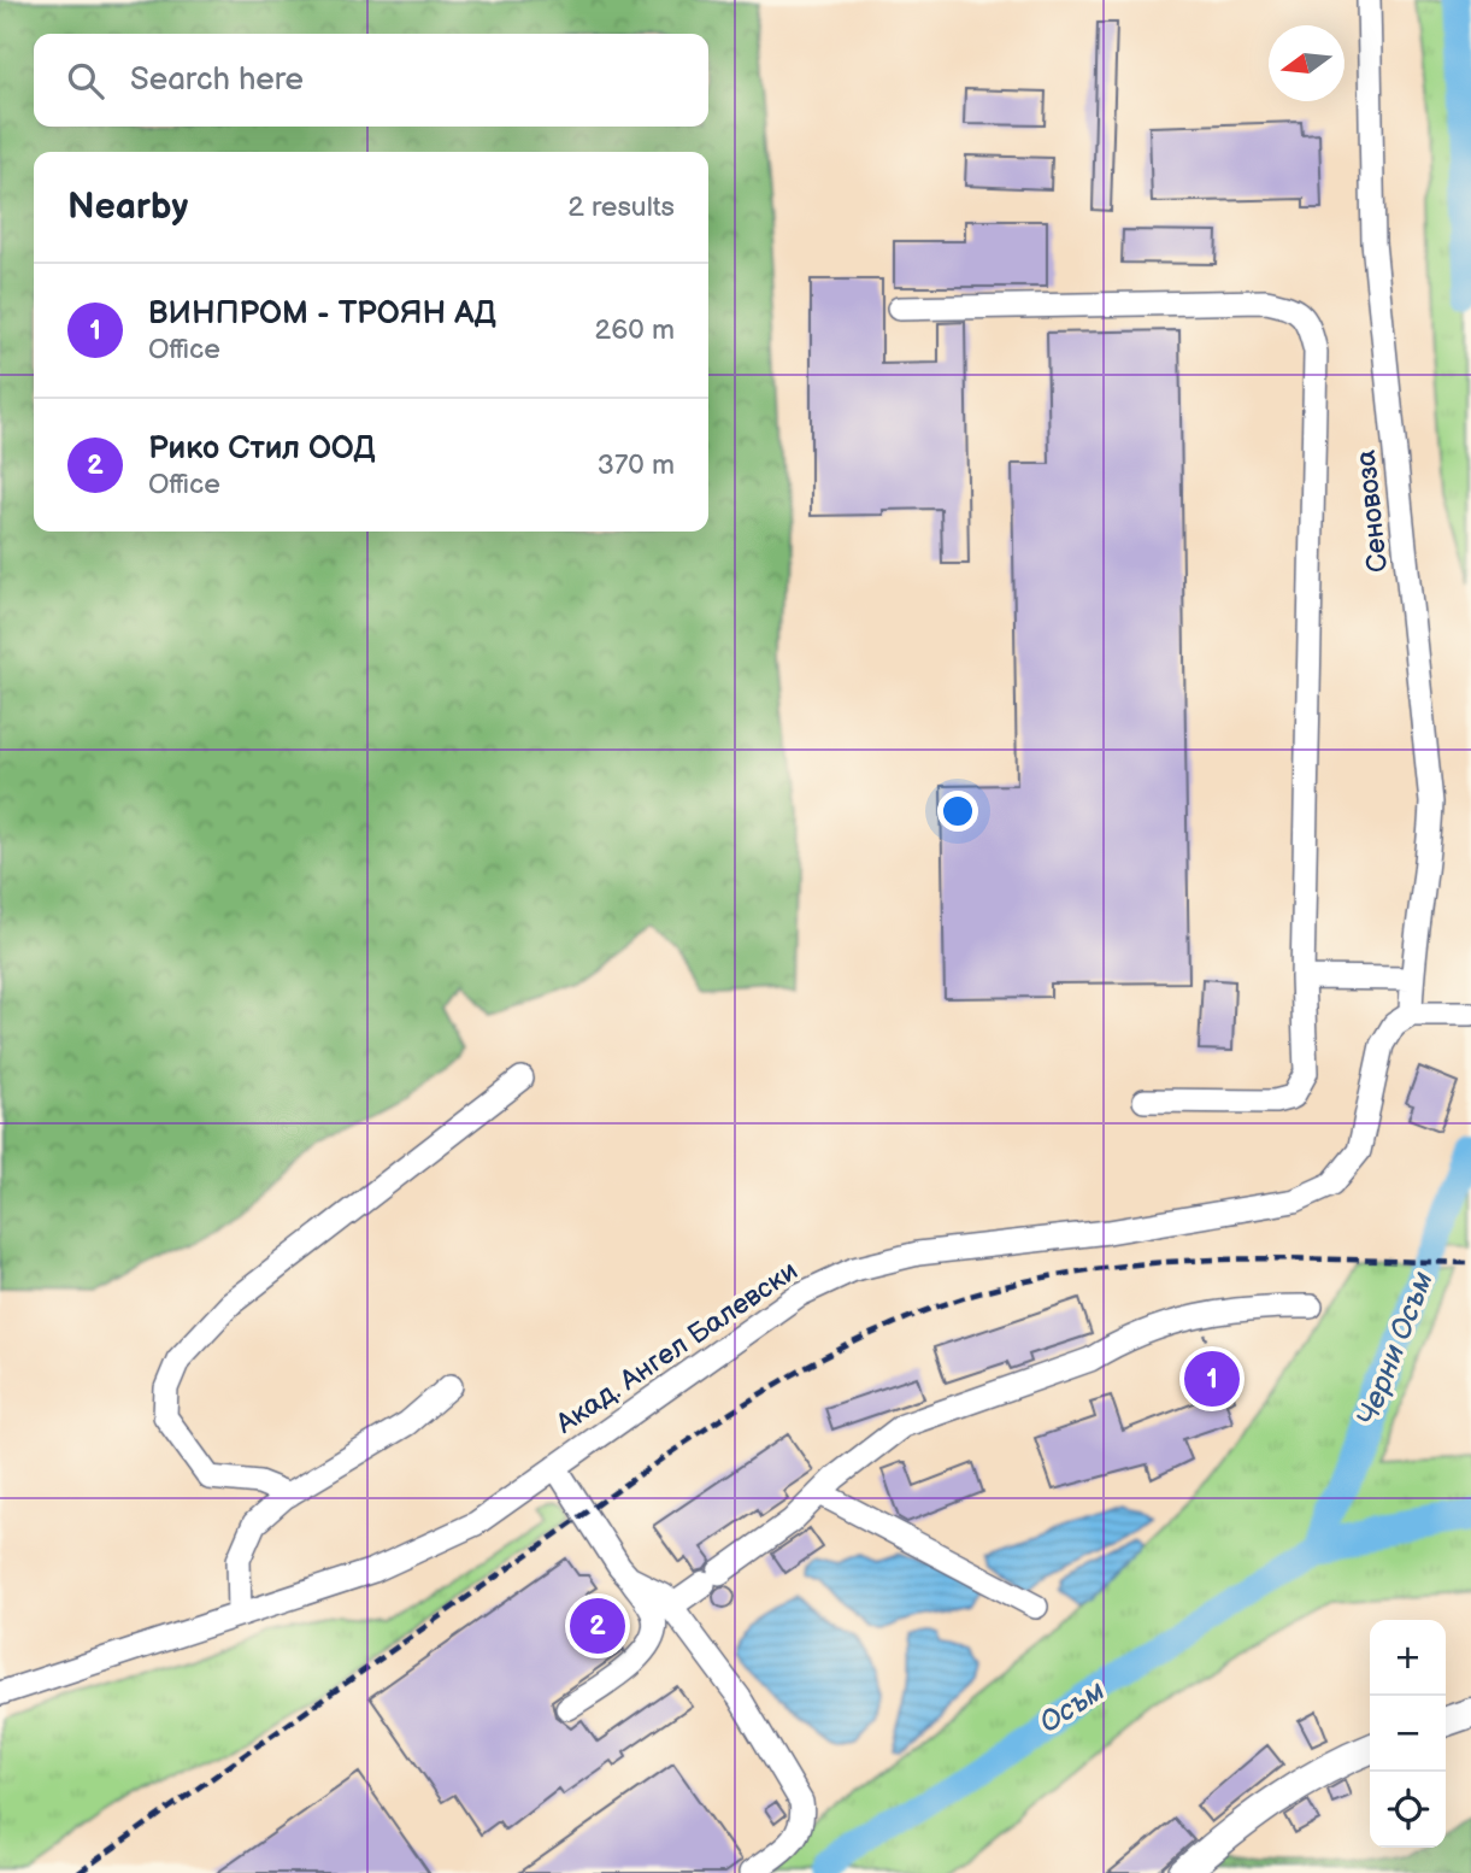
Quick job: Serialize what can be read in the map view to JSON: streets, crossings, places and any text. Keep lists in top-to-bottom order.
{
  "streets": {
    "street": ["Сеновоза", "Акад. Ангел Балевски"]
  },
  "crossings": [
    ["Сеновоза", "Акад. Ангел Балевски"]
  ],
  "water": ["Черни Осъм", "Осъм"],
  "north": "left",
  "page": {
    "search": "Search here",
    "heading": ["Nearby", "2 results"],
    "list": [
      {
        "mark": "1",
        "name": "ВИНПРОМ - ТРОЯН АД",
        "note": "Office",
        "value": "260 m"
      },
      {
        "mark": "2",
        "name": "Рико Стил ООД",
        "note": "Office",
        "value": "370 m"
      }
    ],
    "pins": ["1", "2"],
    "map_buttons": ["+", "−"]
  }
}
